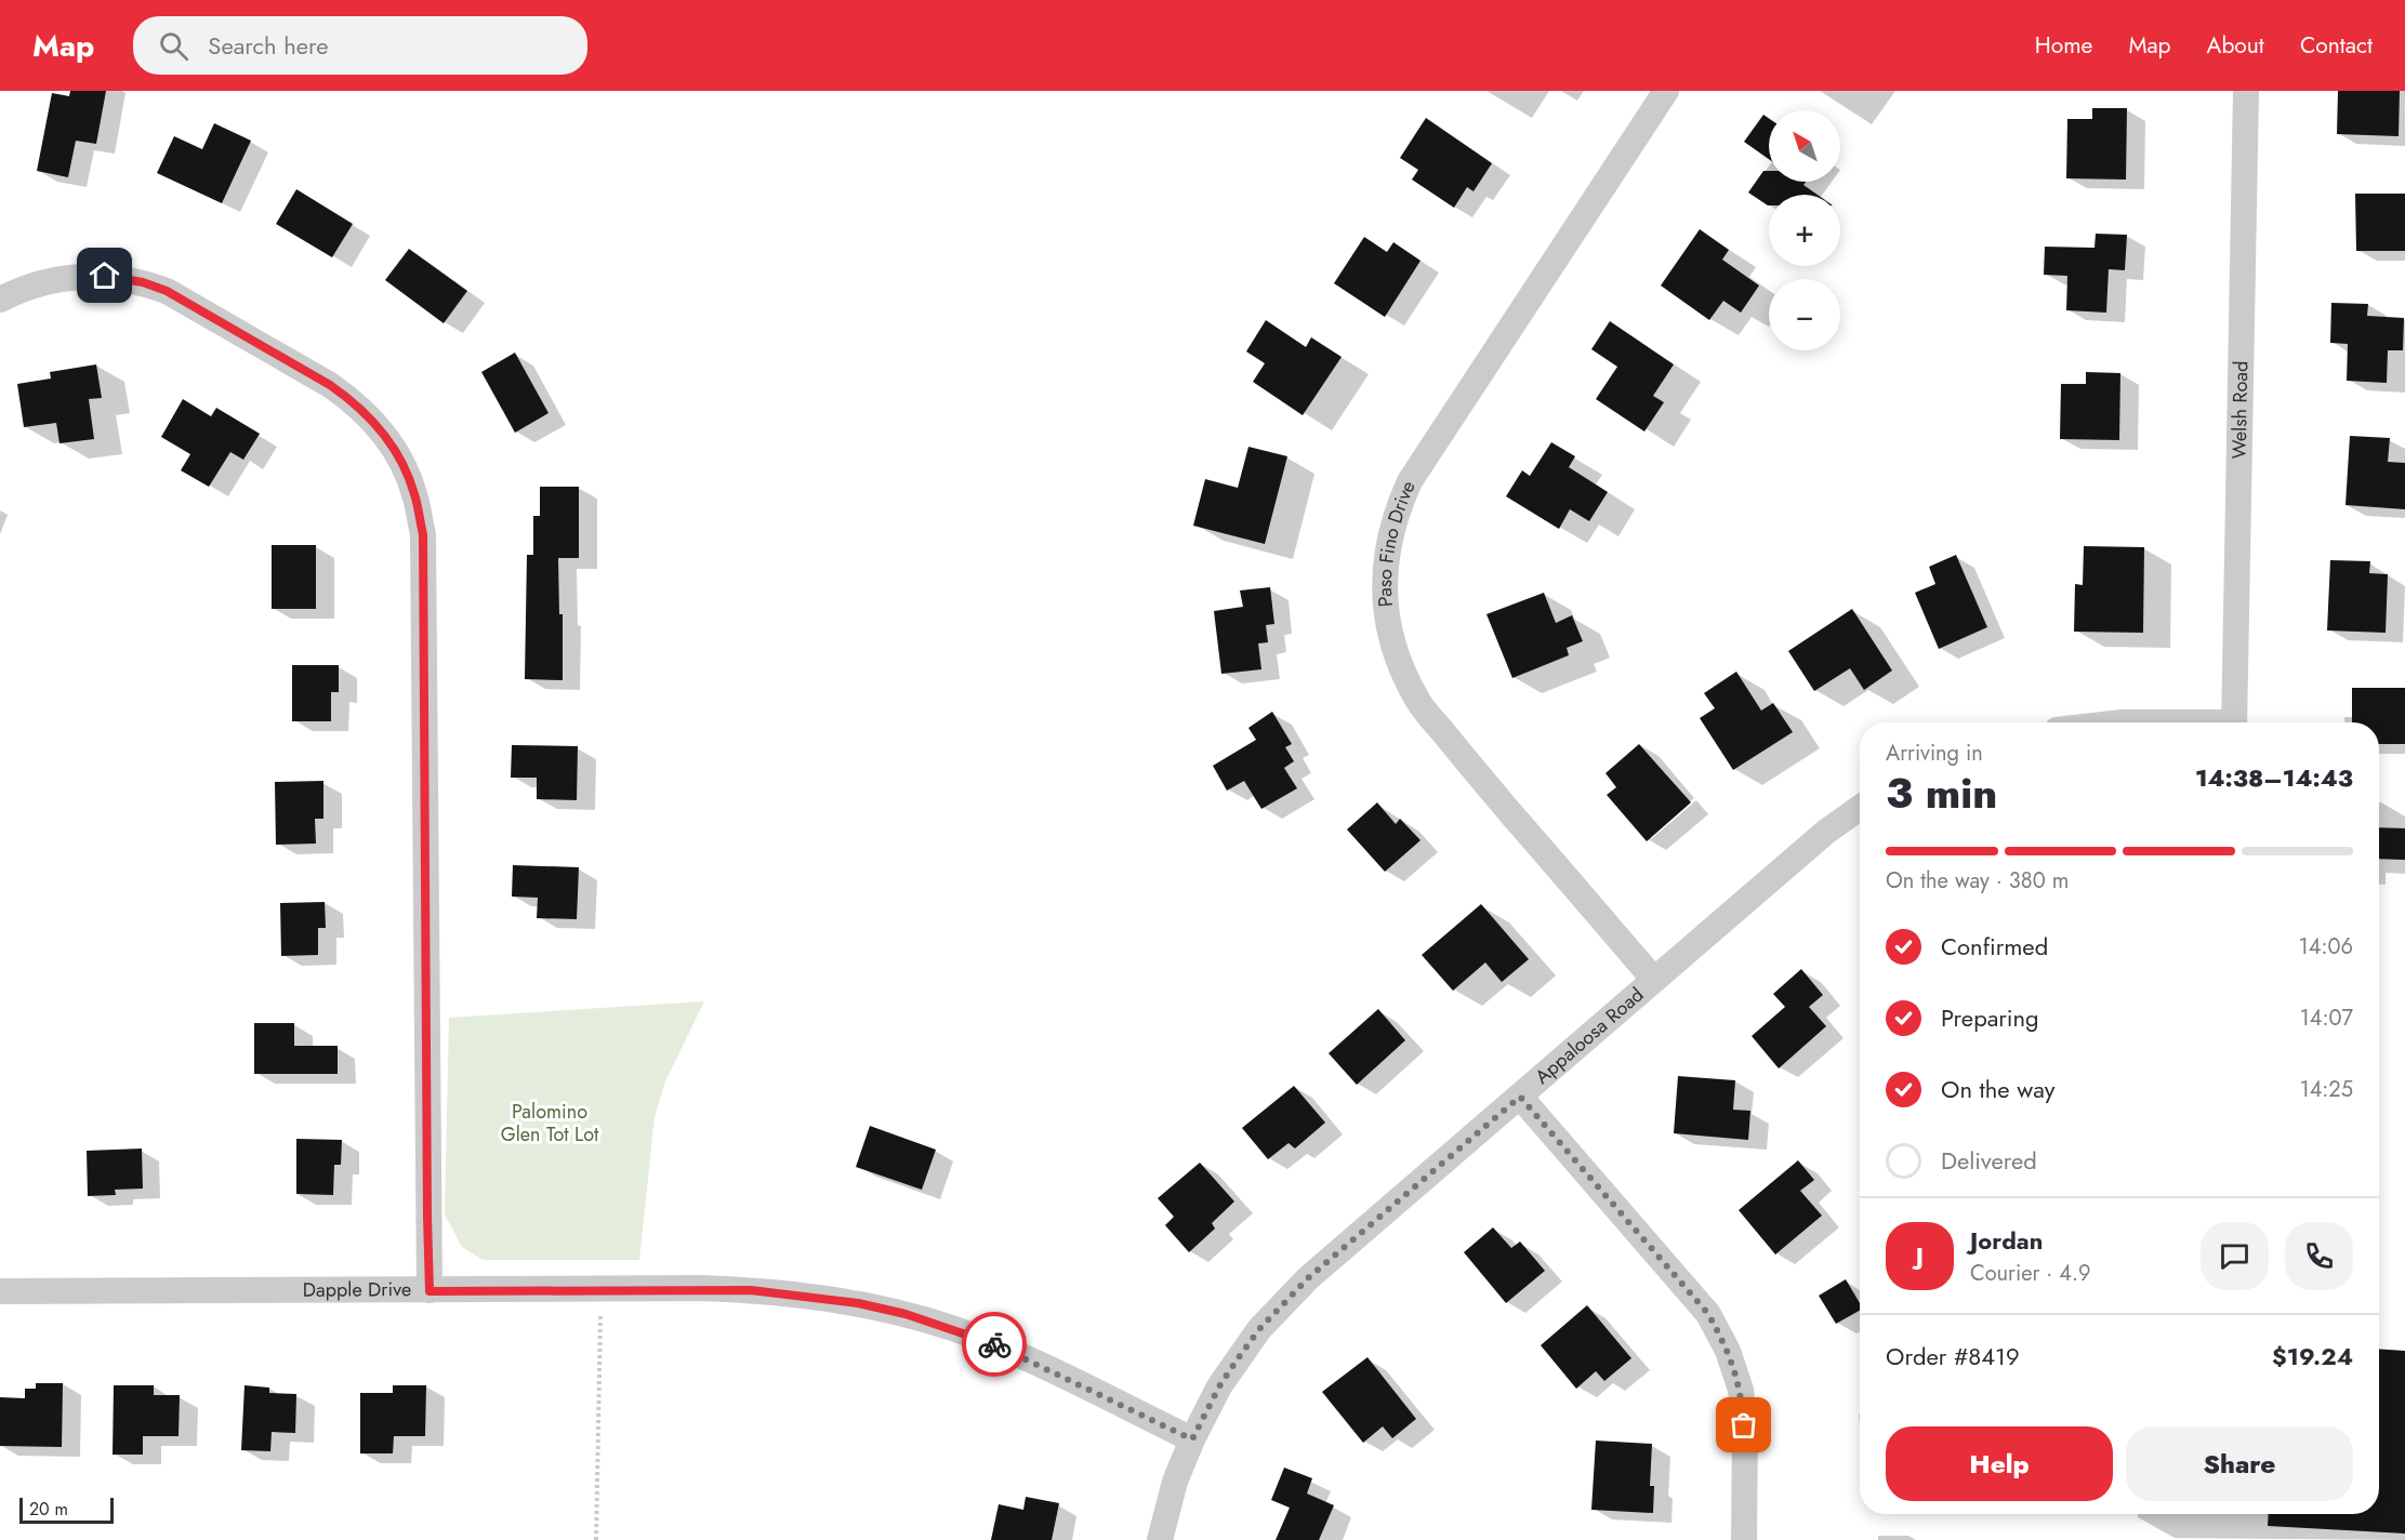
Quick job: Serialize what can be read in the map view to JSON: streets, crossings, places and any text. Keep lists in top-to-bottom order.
{
  "streets": {
    "street": [
      "Welsh Road",
      "Paso Fino Drive",
      "Appaloosa Road",
      "Dapple Drive"
    ]
  },
  "crossings": [
    ["Paso Fino Drive", "Appaloosa Road"],
    ["Appaloosa Road", "Dapple Drive"]
  ],
  "parks": ["Palomino Glen Tot Lot"],
  "scale_bar": "20 m",
  "north": "top left",
  "page": {
    "header": "Map",
    "search": "Search here",
    "nav": [
      "Home",
      "Map",
      "About",
      "Contact"
    ],
    "map_buttons": ["+", "−"],
    "heading": ["3 min", "Arriving in", "14:38–14:43"],
    "panel": [
      "Jordan",
      "Courier · 4.9",
      "Order #8419",
      "$19.24"
    ],
    "bar": "On the way · 380 m",
    "list": [
      ["Confirmed", "14:06"],
      ["Preparing", "14:07"],
      ["On the way", "14:25"],
      "Delivered"
    ],
    "round": "J",
    "buttons": ["Help", "Share"],
    "scale": "20 m"
  }
}
